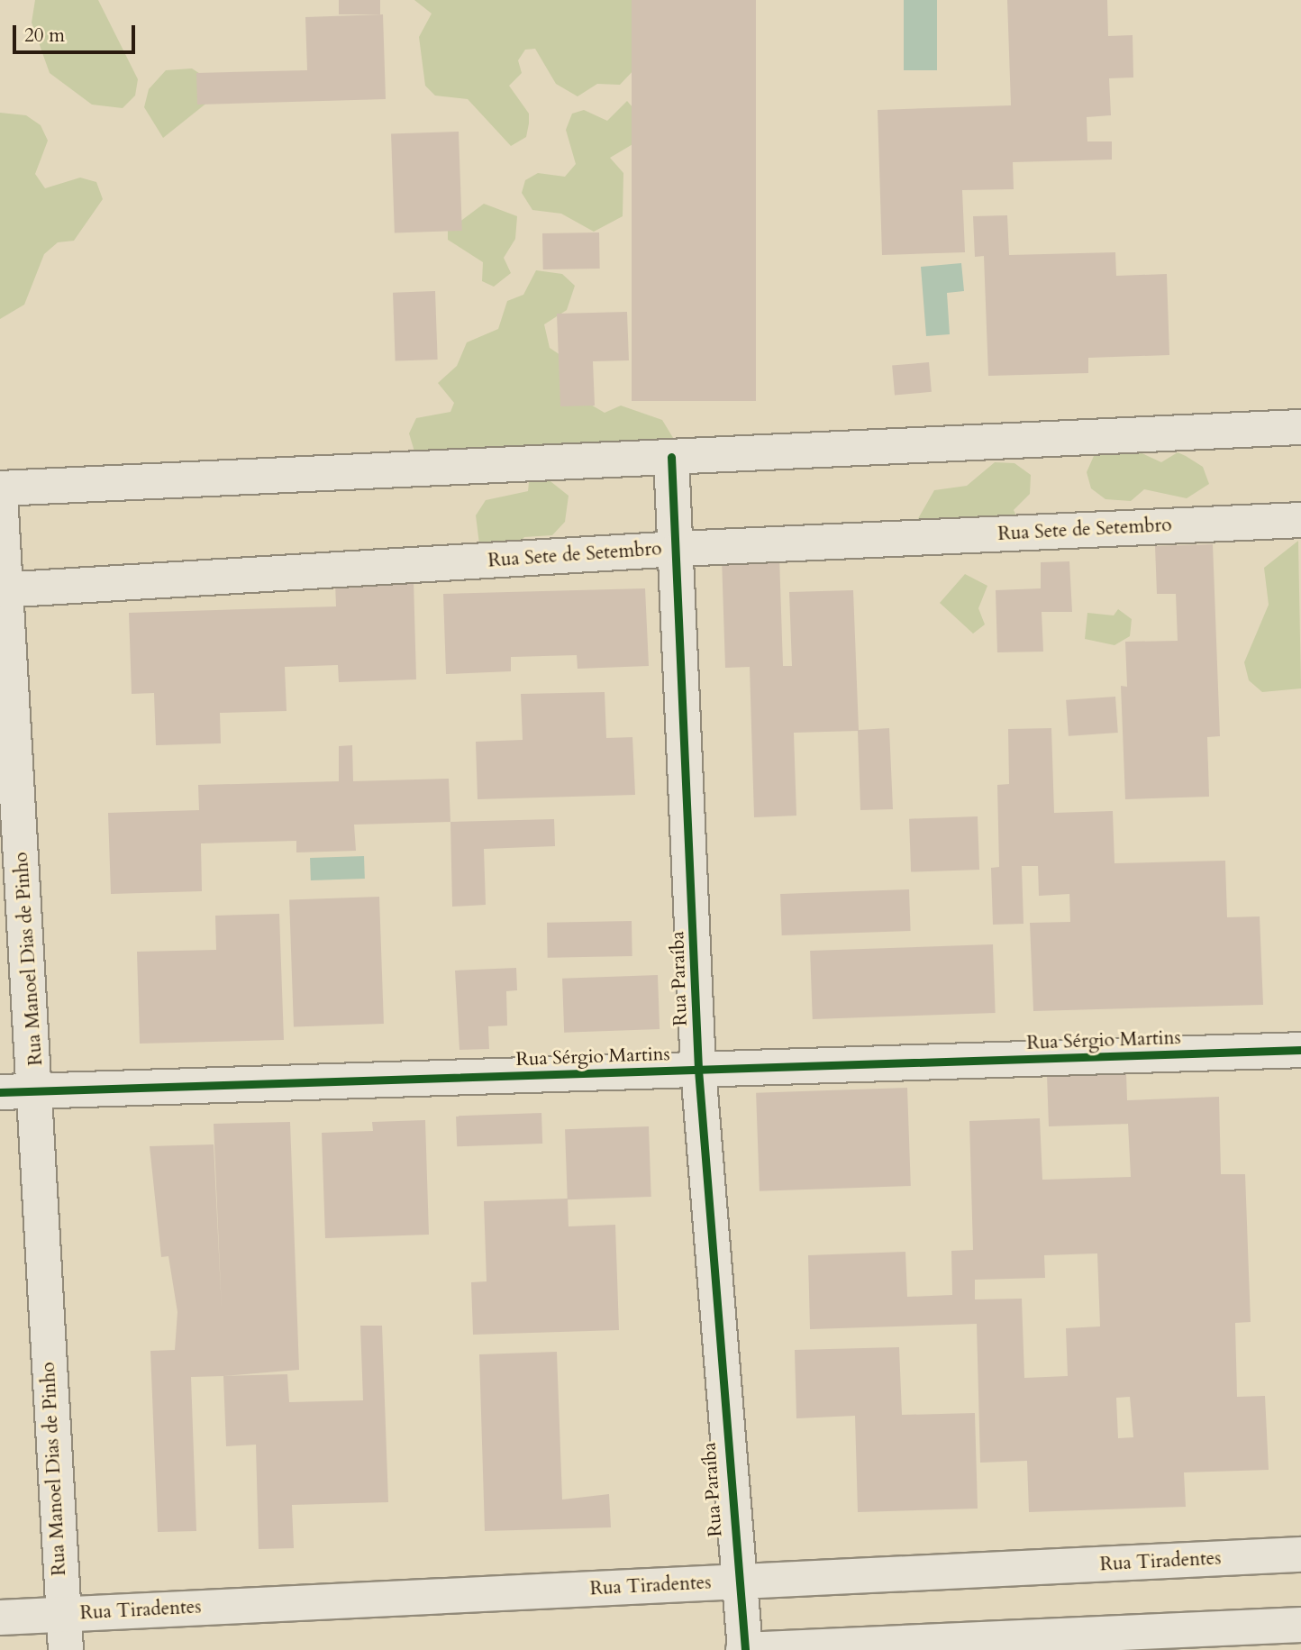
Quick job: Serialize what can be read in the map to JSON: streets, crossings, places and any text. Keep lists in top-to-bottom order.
{
  "streets": {
    "main road": [
      "Rua Sete de Setembro",
      "Rua Manoel Dias de Pinho",
      "Rua Paraíba",
      "Rua Sérgio Martins",
      "Rua Tiradentes"
    ]
  },
  "crossings": [
    ["Rua Sete de Setembro", "Rua Manoel Dias de Pinho"],
    ["Rua Sete de Setembro", "Rua Paraíba"],
    ["Rua Manoel Dias de Pinho", "Rua Sérgio Martins"],
    ["Rua Manoel Dias de Pinho", "Rua Tiradentes"],
    ["Rua Paraíba", "Rua Sérgio Martins"],
    ["Rua Paraíba", "Rua Tiradentes"]
  ],
  "scale_bar": "20 m"
}
